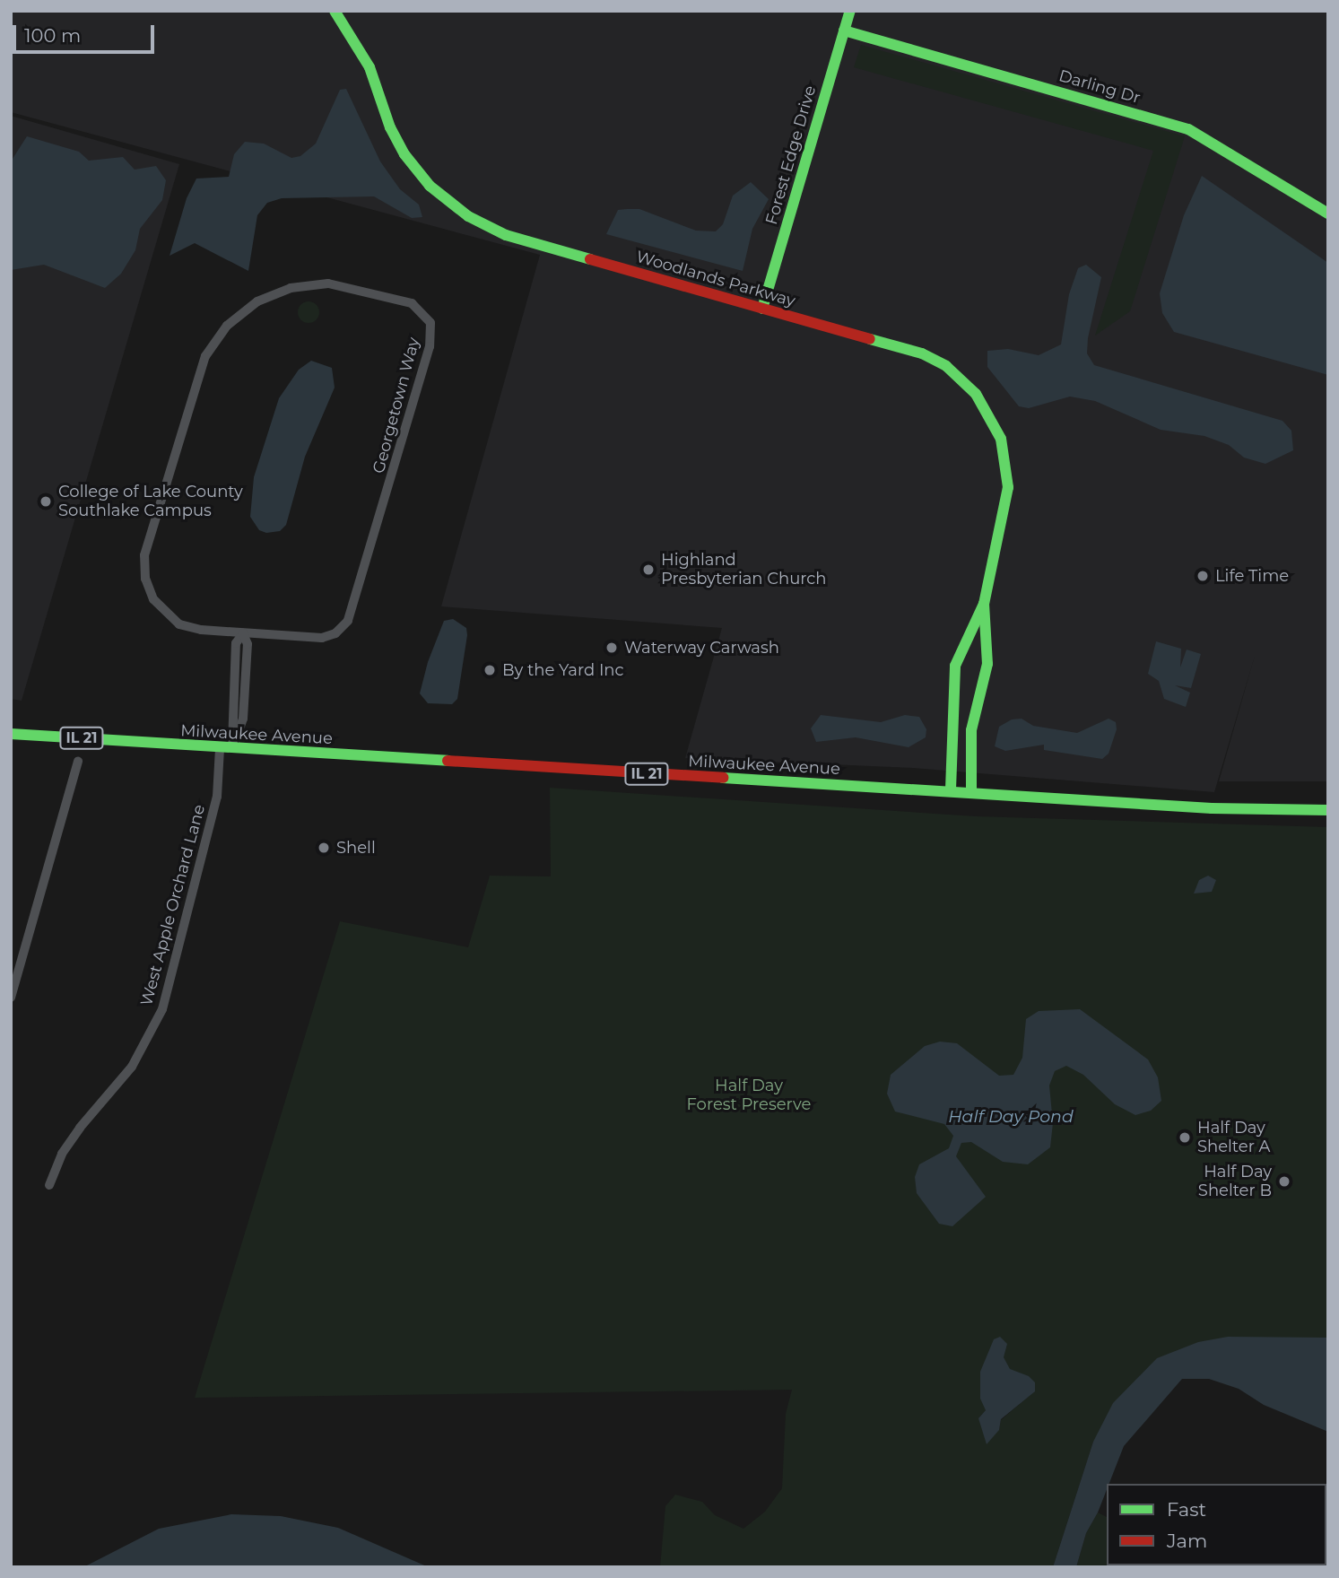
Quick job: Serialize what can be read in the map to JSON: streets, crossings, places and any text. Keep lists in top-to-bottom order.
{
  "streets": {
    "street": [
      "Darling Dr",
      "Forest Edge Drive",
      "Woodlands Parkway",
      "Georgetown Way",
      "Milwaukee Avenue",
      "IL 21",
      "West Apple Orchard Lane"
    ]
  },
  "crossings": [
    ["Darling Dr", "Forest Edge Drive"],
    ["Forest Edge Drive", "Woodlands Parkway"],
    ["Woodlands Parkway", "Milwaukee Avenue"],
    ["Milwaukee Avenue", "West Apple Orchard Lane"]
  ],
  "water": ["Half Day Pond"],
  "parks": ["Half Day Forest Preserve"],
  "places": [
    "College of Lake County Southlake Campus",
    "Highland Presbyterian Church",
    "Life Time",
    "Waterway Carwash",
    "By the Yard Inc",
    "Shell",
    "Half Day Shelter A",
    "Half Day Shelter B"
  ],
  "legend": ["Fast", "Jam"],
  "scale_bar": "100 m"
}
